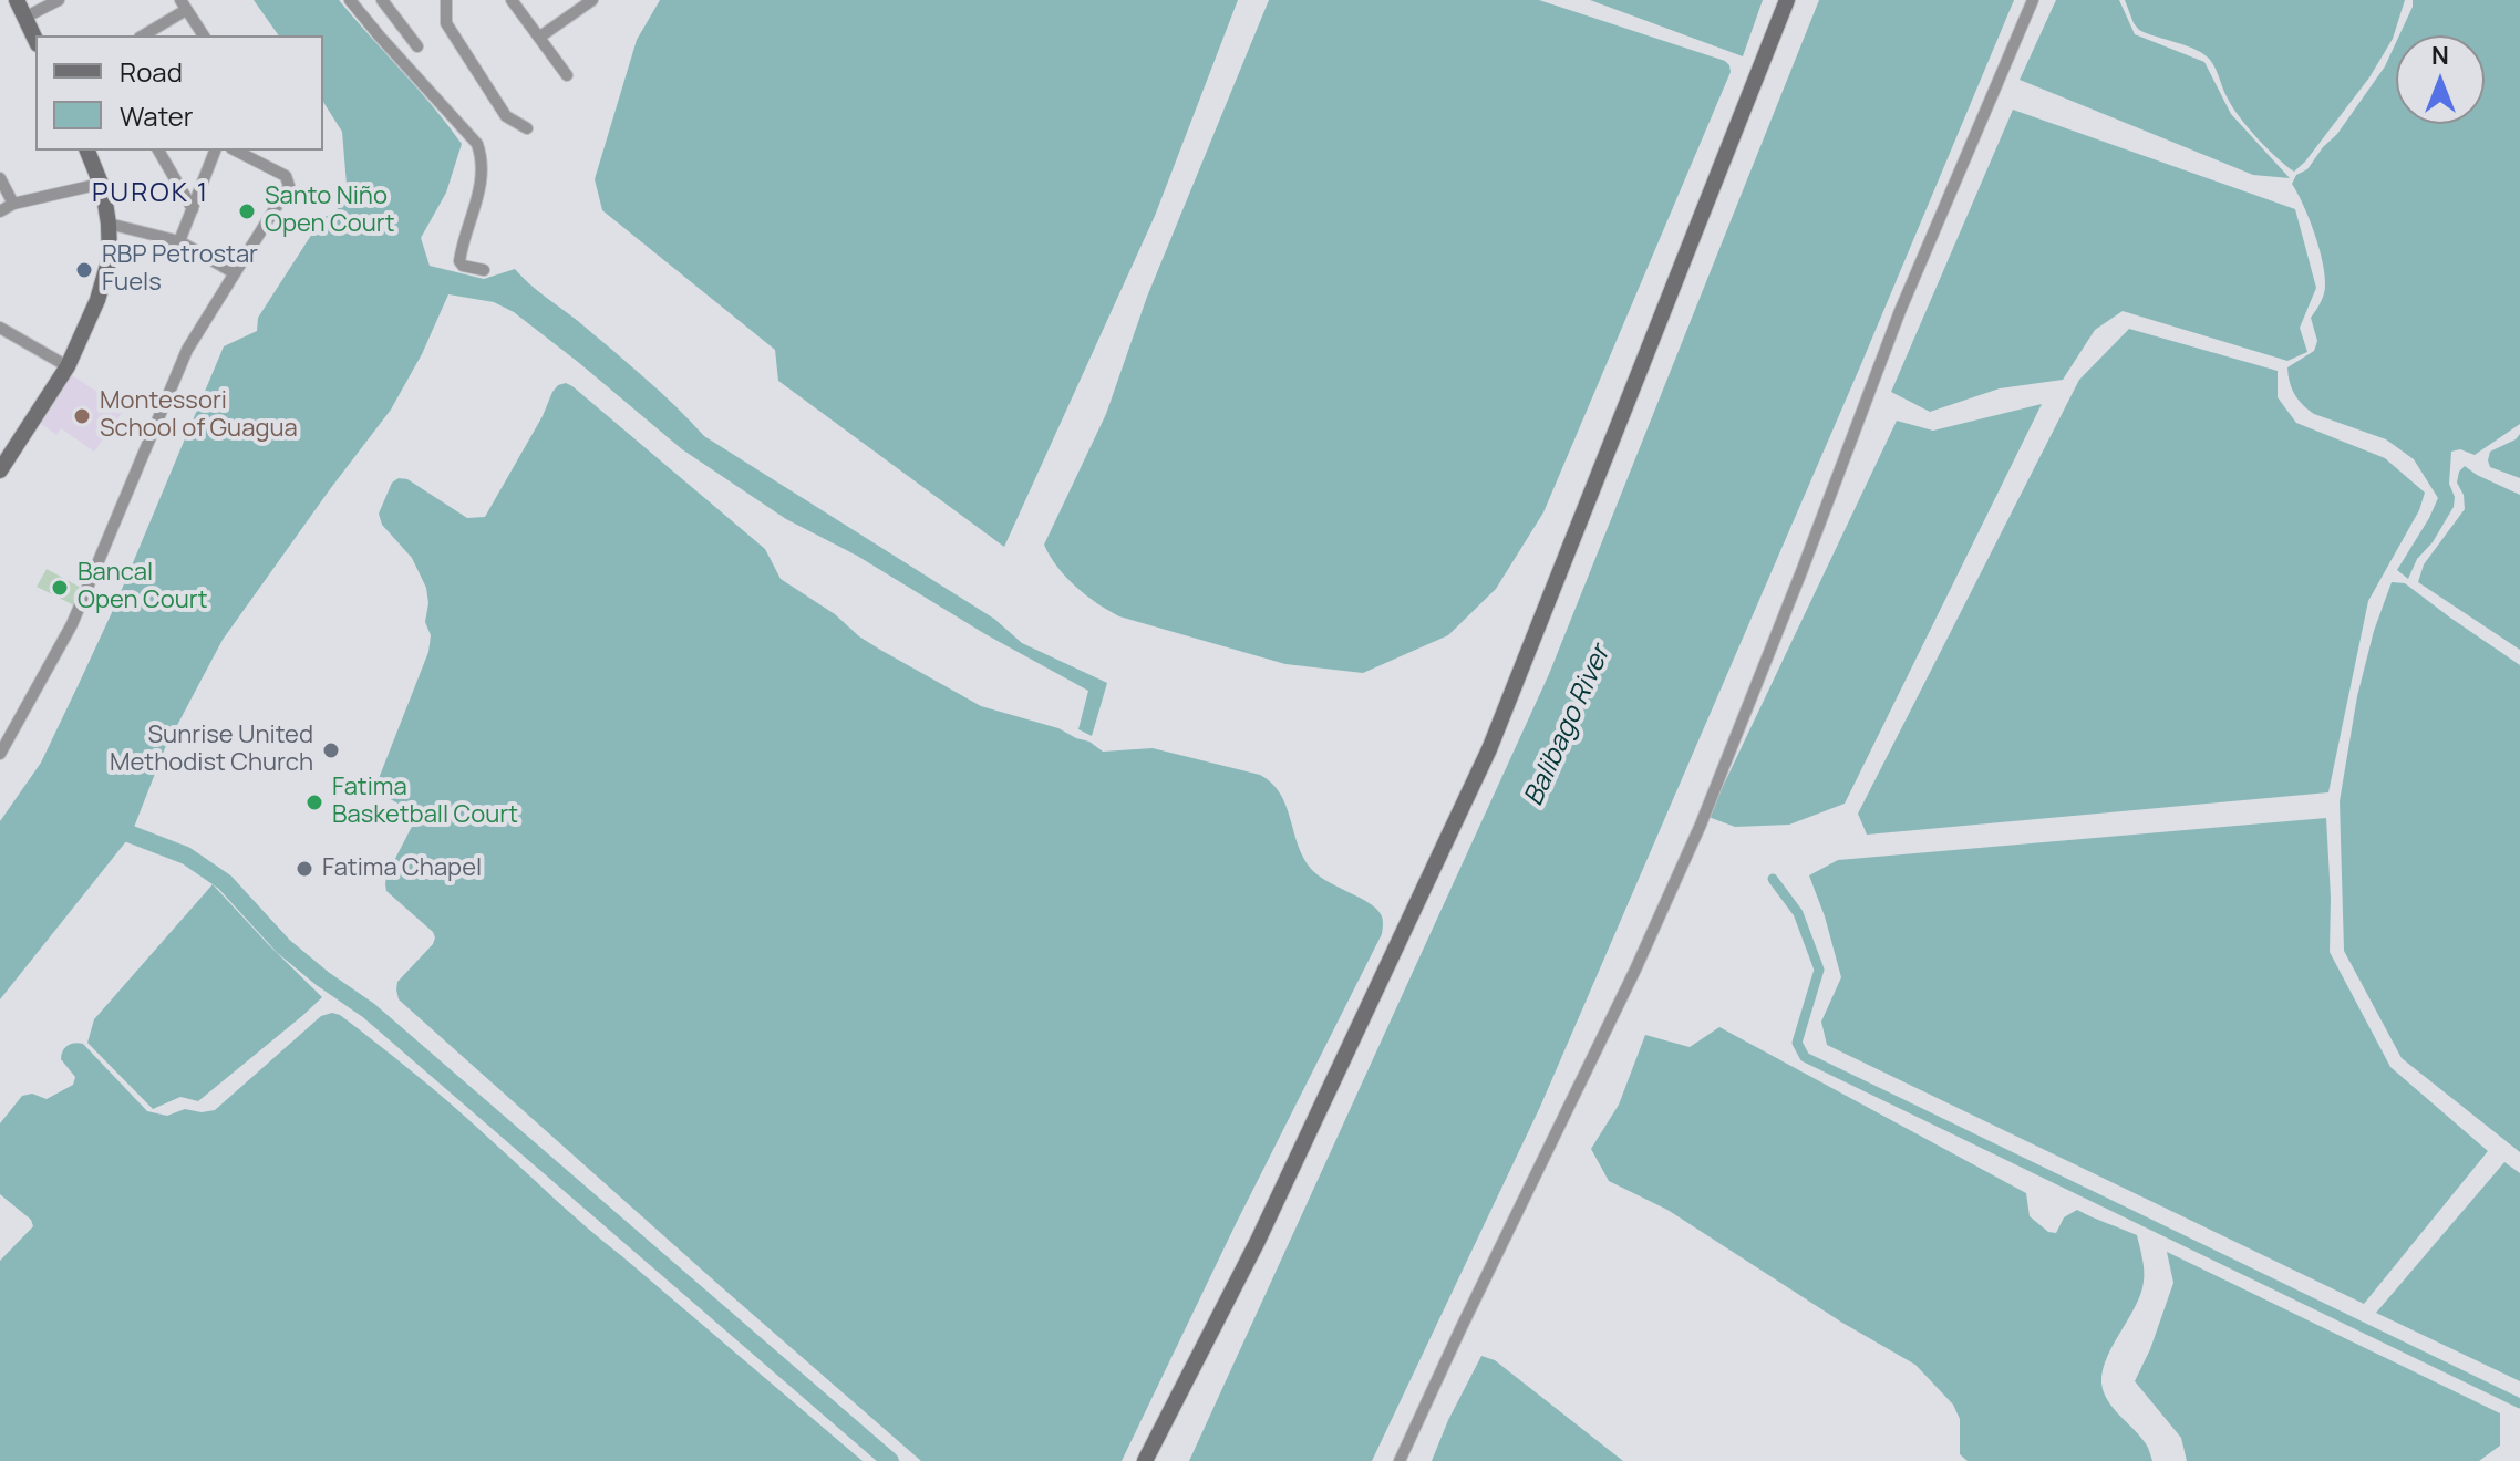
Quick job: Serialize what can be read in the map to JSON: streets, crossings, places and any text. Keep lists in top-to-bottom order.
{
  "districts": ["PUROK 1"],
  "water": ["Balibago River"],
  "places": [
    "Santo Niño Open Court",
    "RBP Petrostar Fuels",
    "Montessori School of Guagua",
    "Bancal Open Court",
    "Sunrise United Methodist Church",
    "Fatima Basketball Court",
    "Fatima Chapel"
  ],
  "legend": ["Road", "Water"],
  "north": "top"
}
